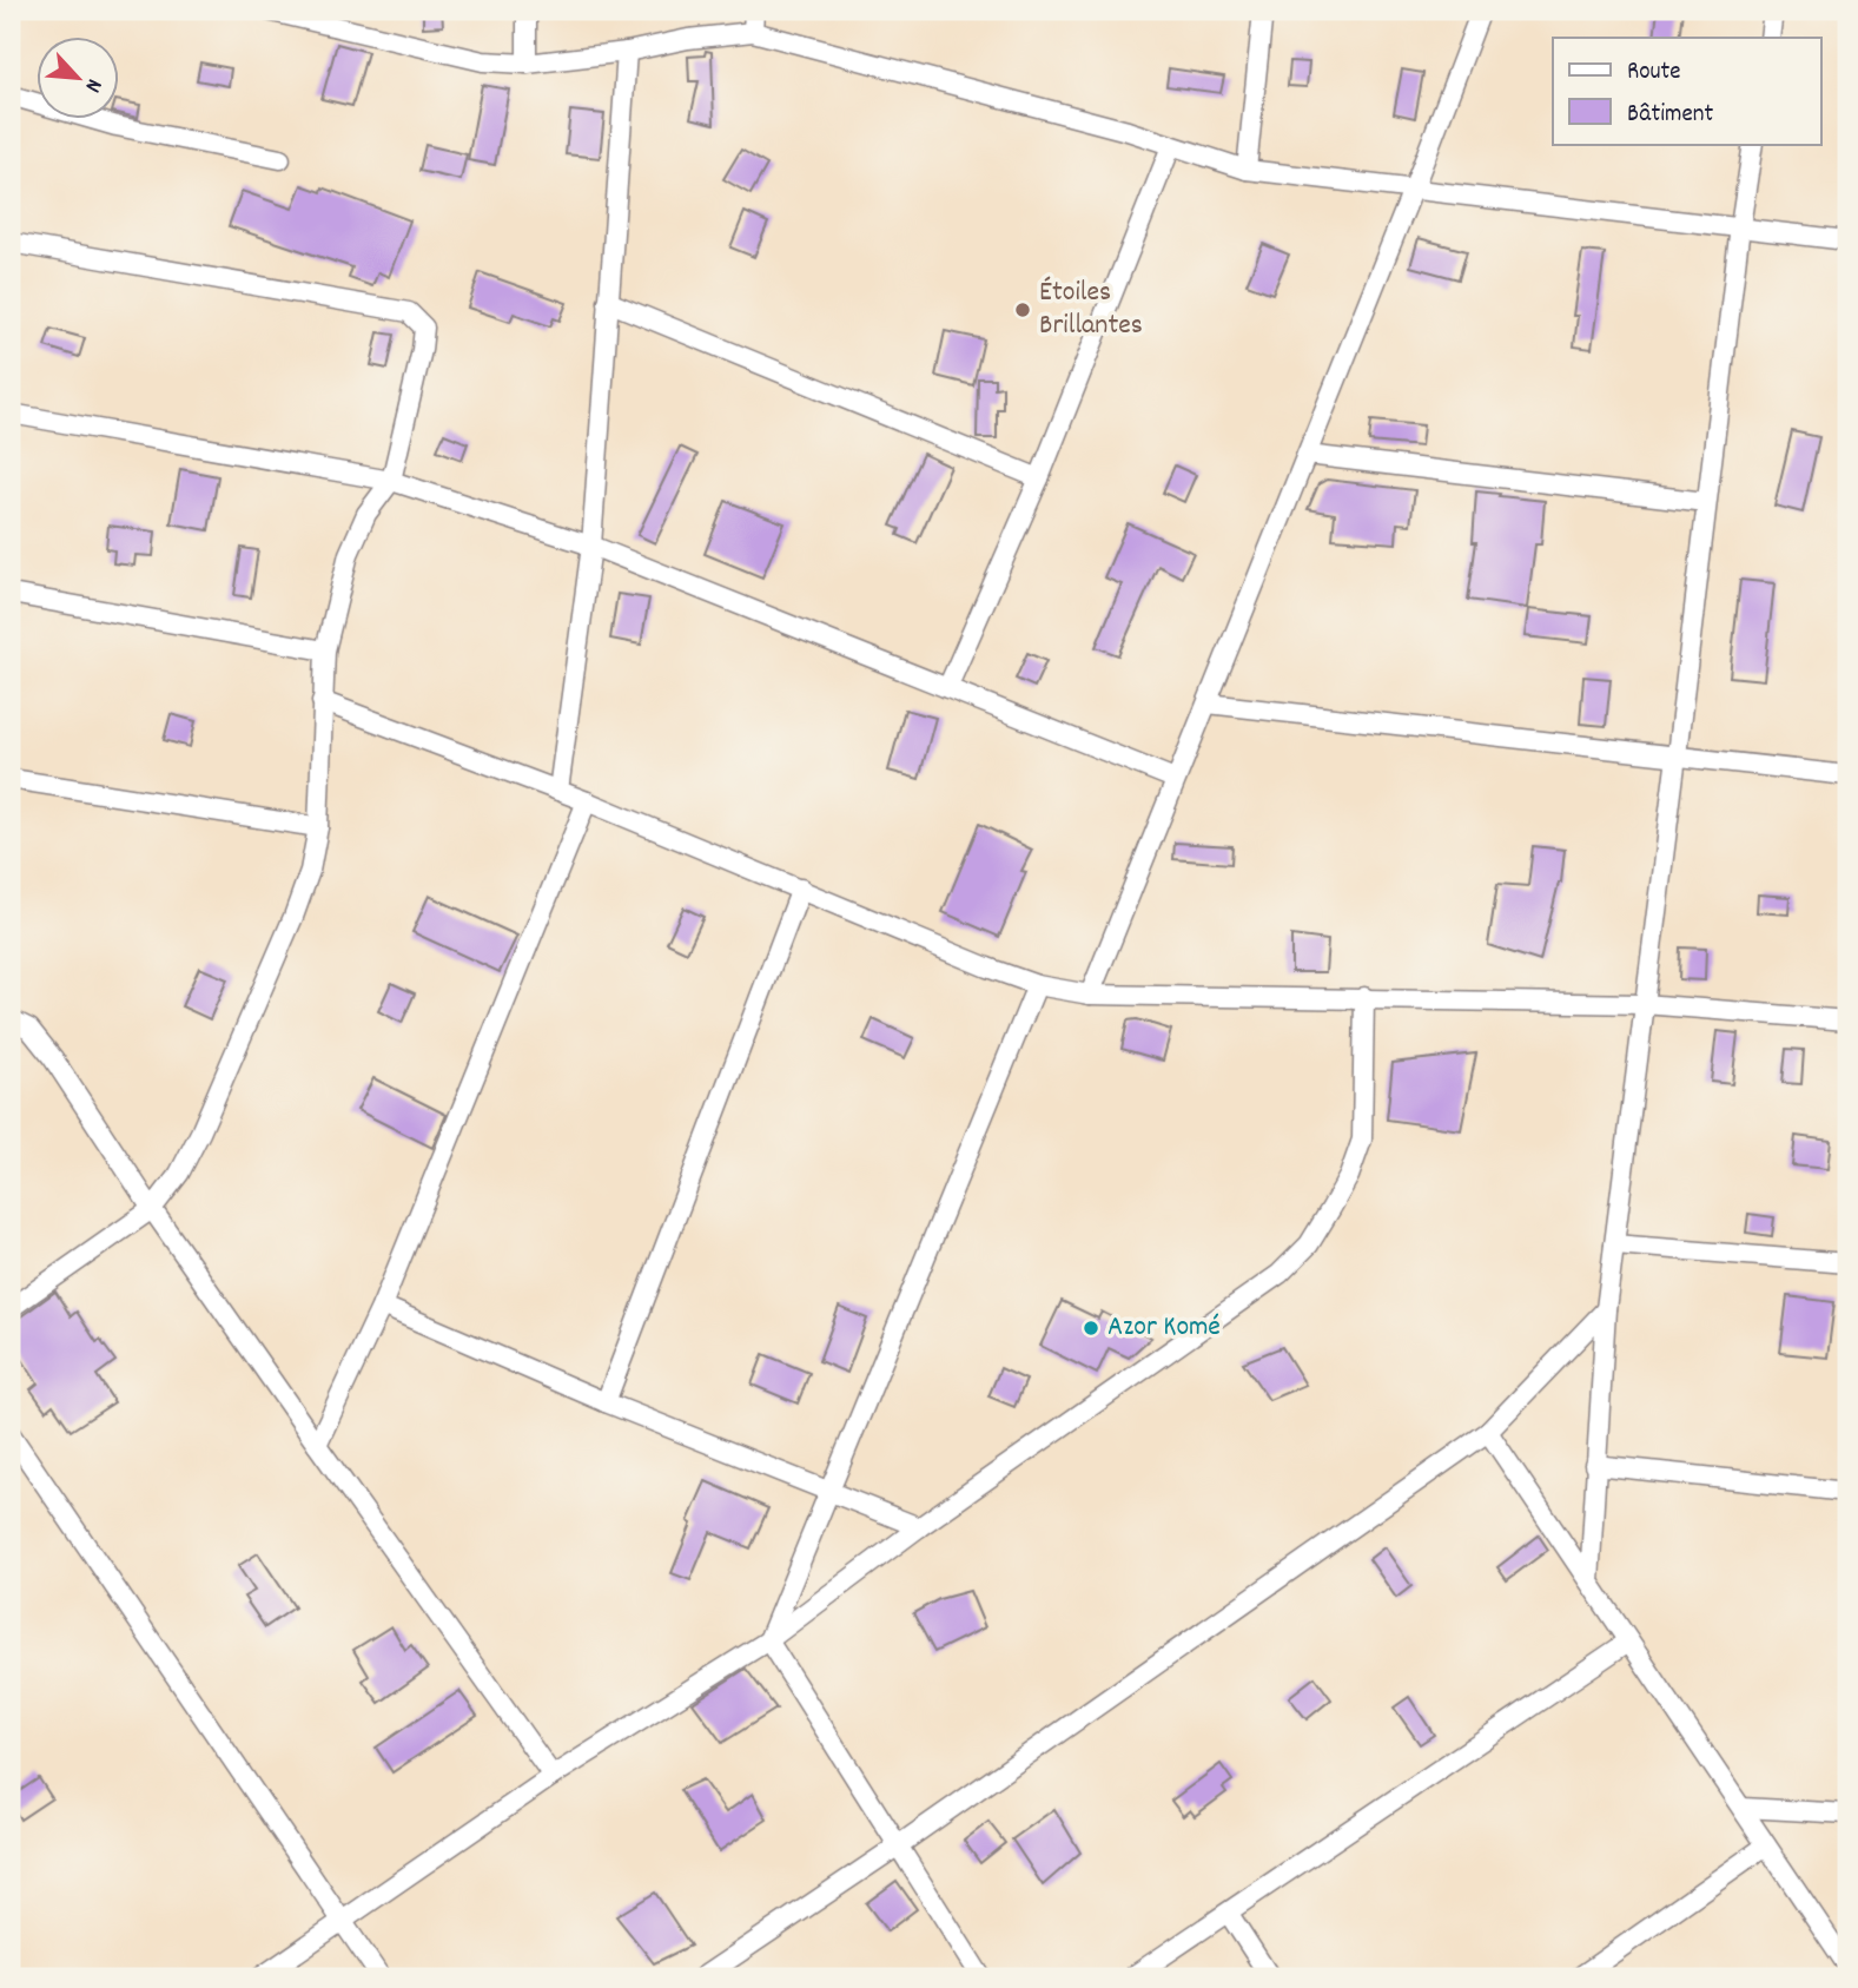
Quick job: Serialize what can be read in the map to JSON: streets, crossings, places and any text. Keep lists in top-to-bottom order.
{
  "places": ["Étoiles Brillantes", "Azor Komé"],
  "legend": ["Route", "Bâtiment"],
  "north": "bottom right"
}
